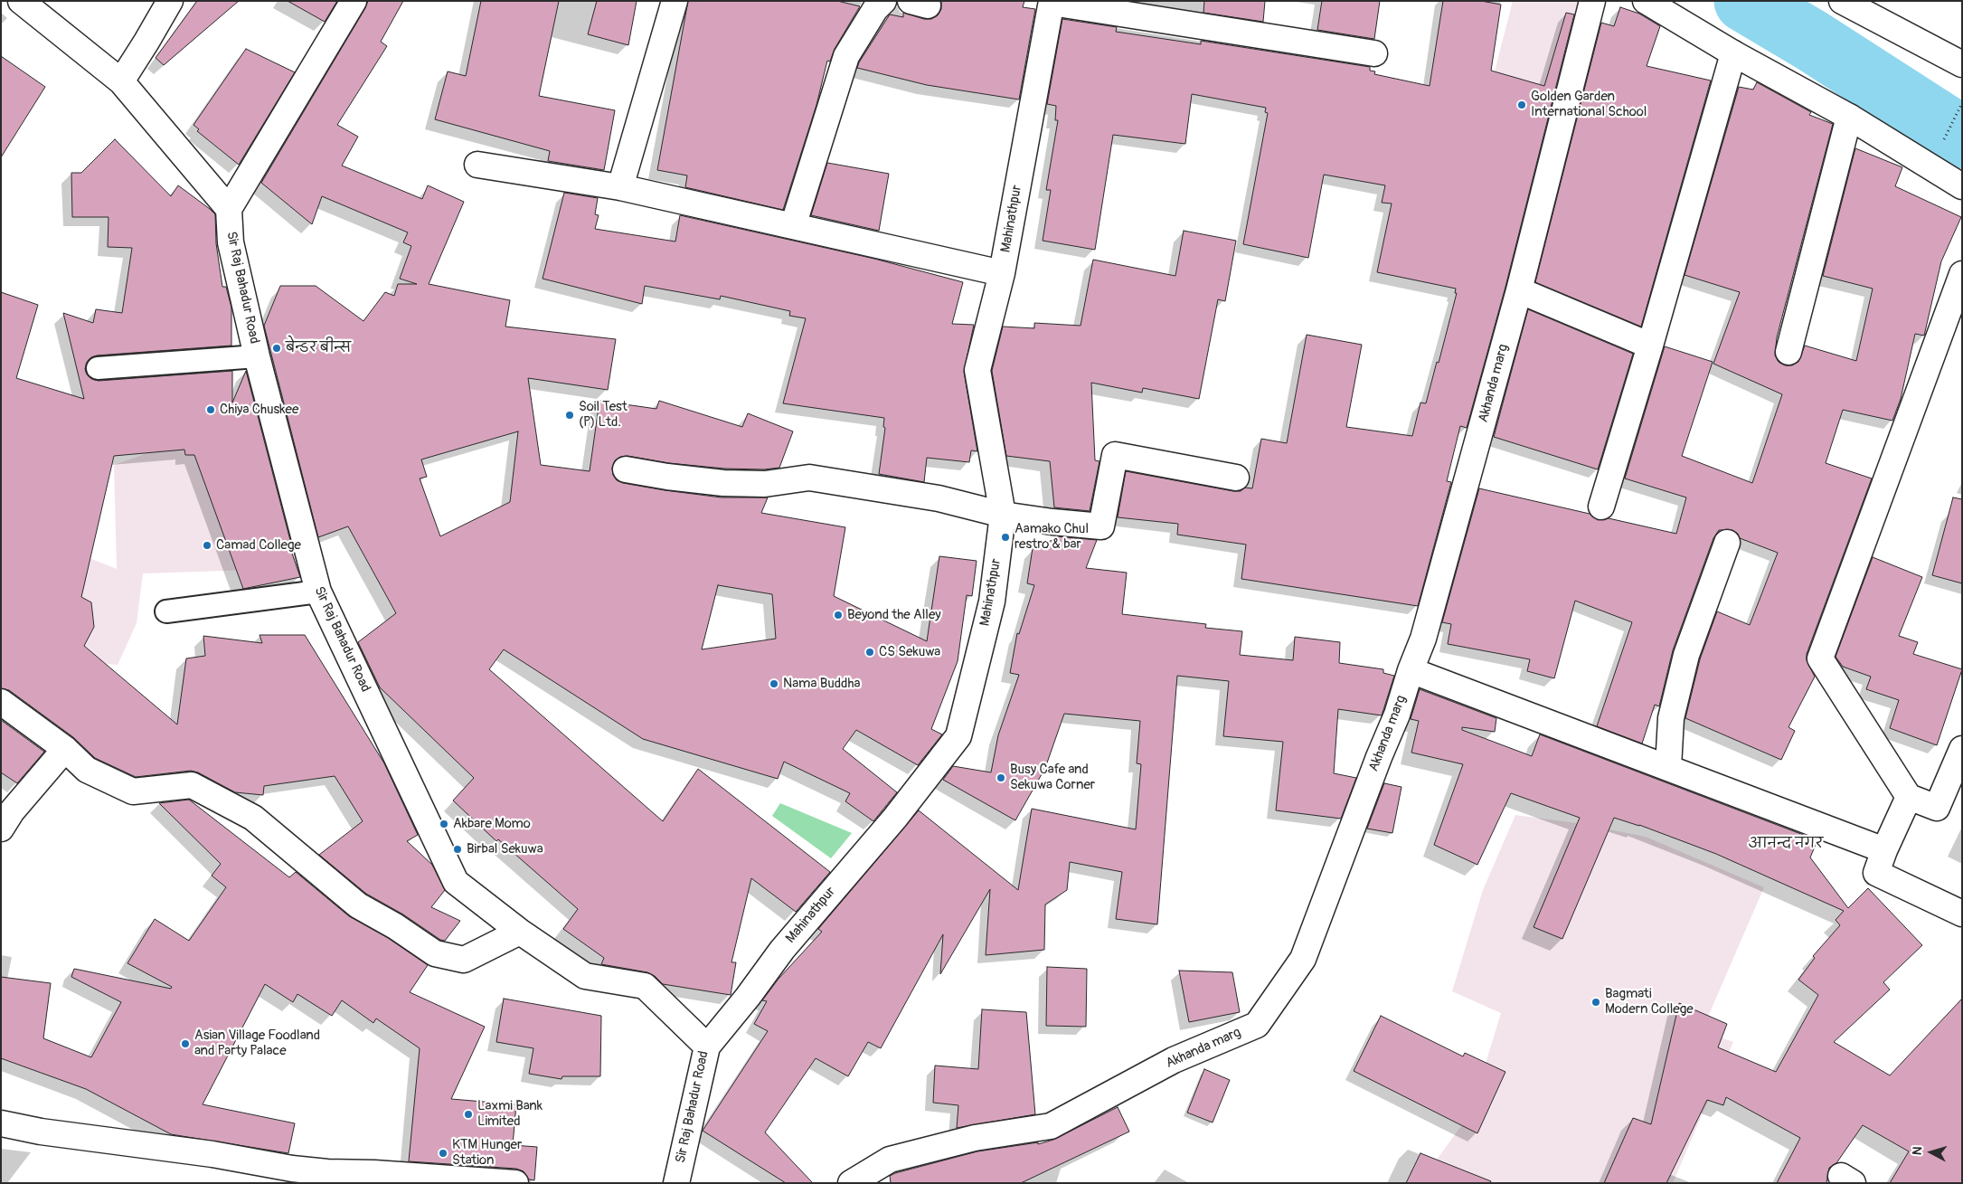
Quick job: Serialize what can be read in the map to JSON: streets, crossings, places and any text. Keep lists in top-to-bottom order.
{
  "streets": {
    "street": ["Mahinathpur", "Sir Raj Bahadur Road", "Akhanda marg"]
  },
  "crossings": [
    ["Mahinathpur", "Sir Raj Bahadur Road"]
  ],
  "districts": ["आनन्द नगर"],
  "places": [
    "Golden Garden International School",
    "बेन्डर बीन्स",
    "Chiya Chuskee",
    "Soil Test (P) Ltd.",
    "Aamako Chul restro & bar",
    "Camad College",
    "Beyond the Alley",
    "CS Sekuwa",
    "Nama Buddha",
    "Busy Cafe and Sekuwa Corner",
    "Akbare Momo",
    "Birbal Sekuwa",
    "Bagmati Modern College",
    "Asian Village Foodland and Party Palace",
    "Laxmi Bank Limited",
    "KTM Hunger Station"
  ],
  "north": "left"
}
